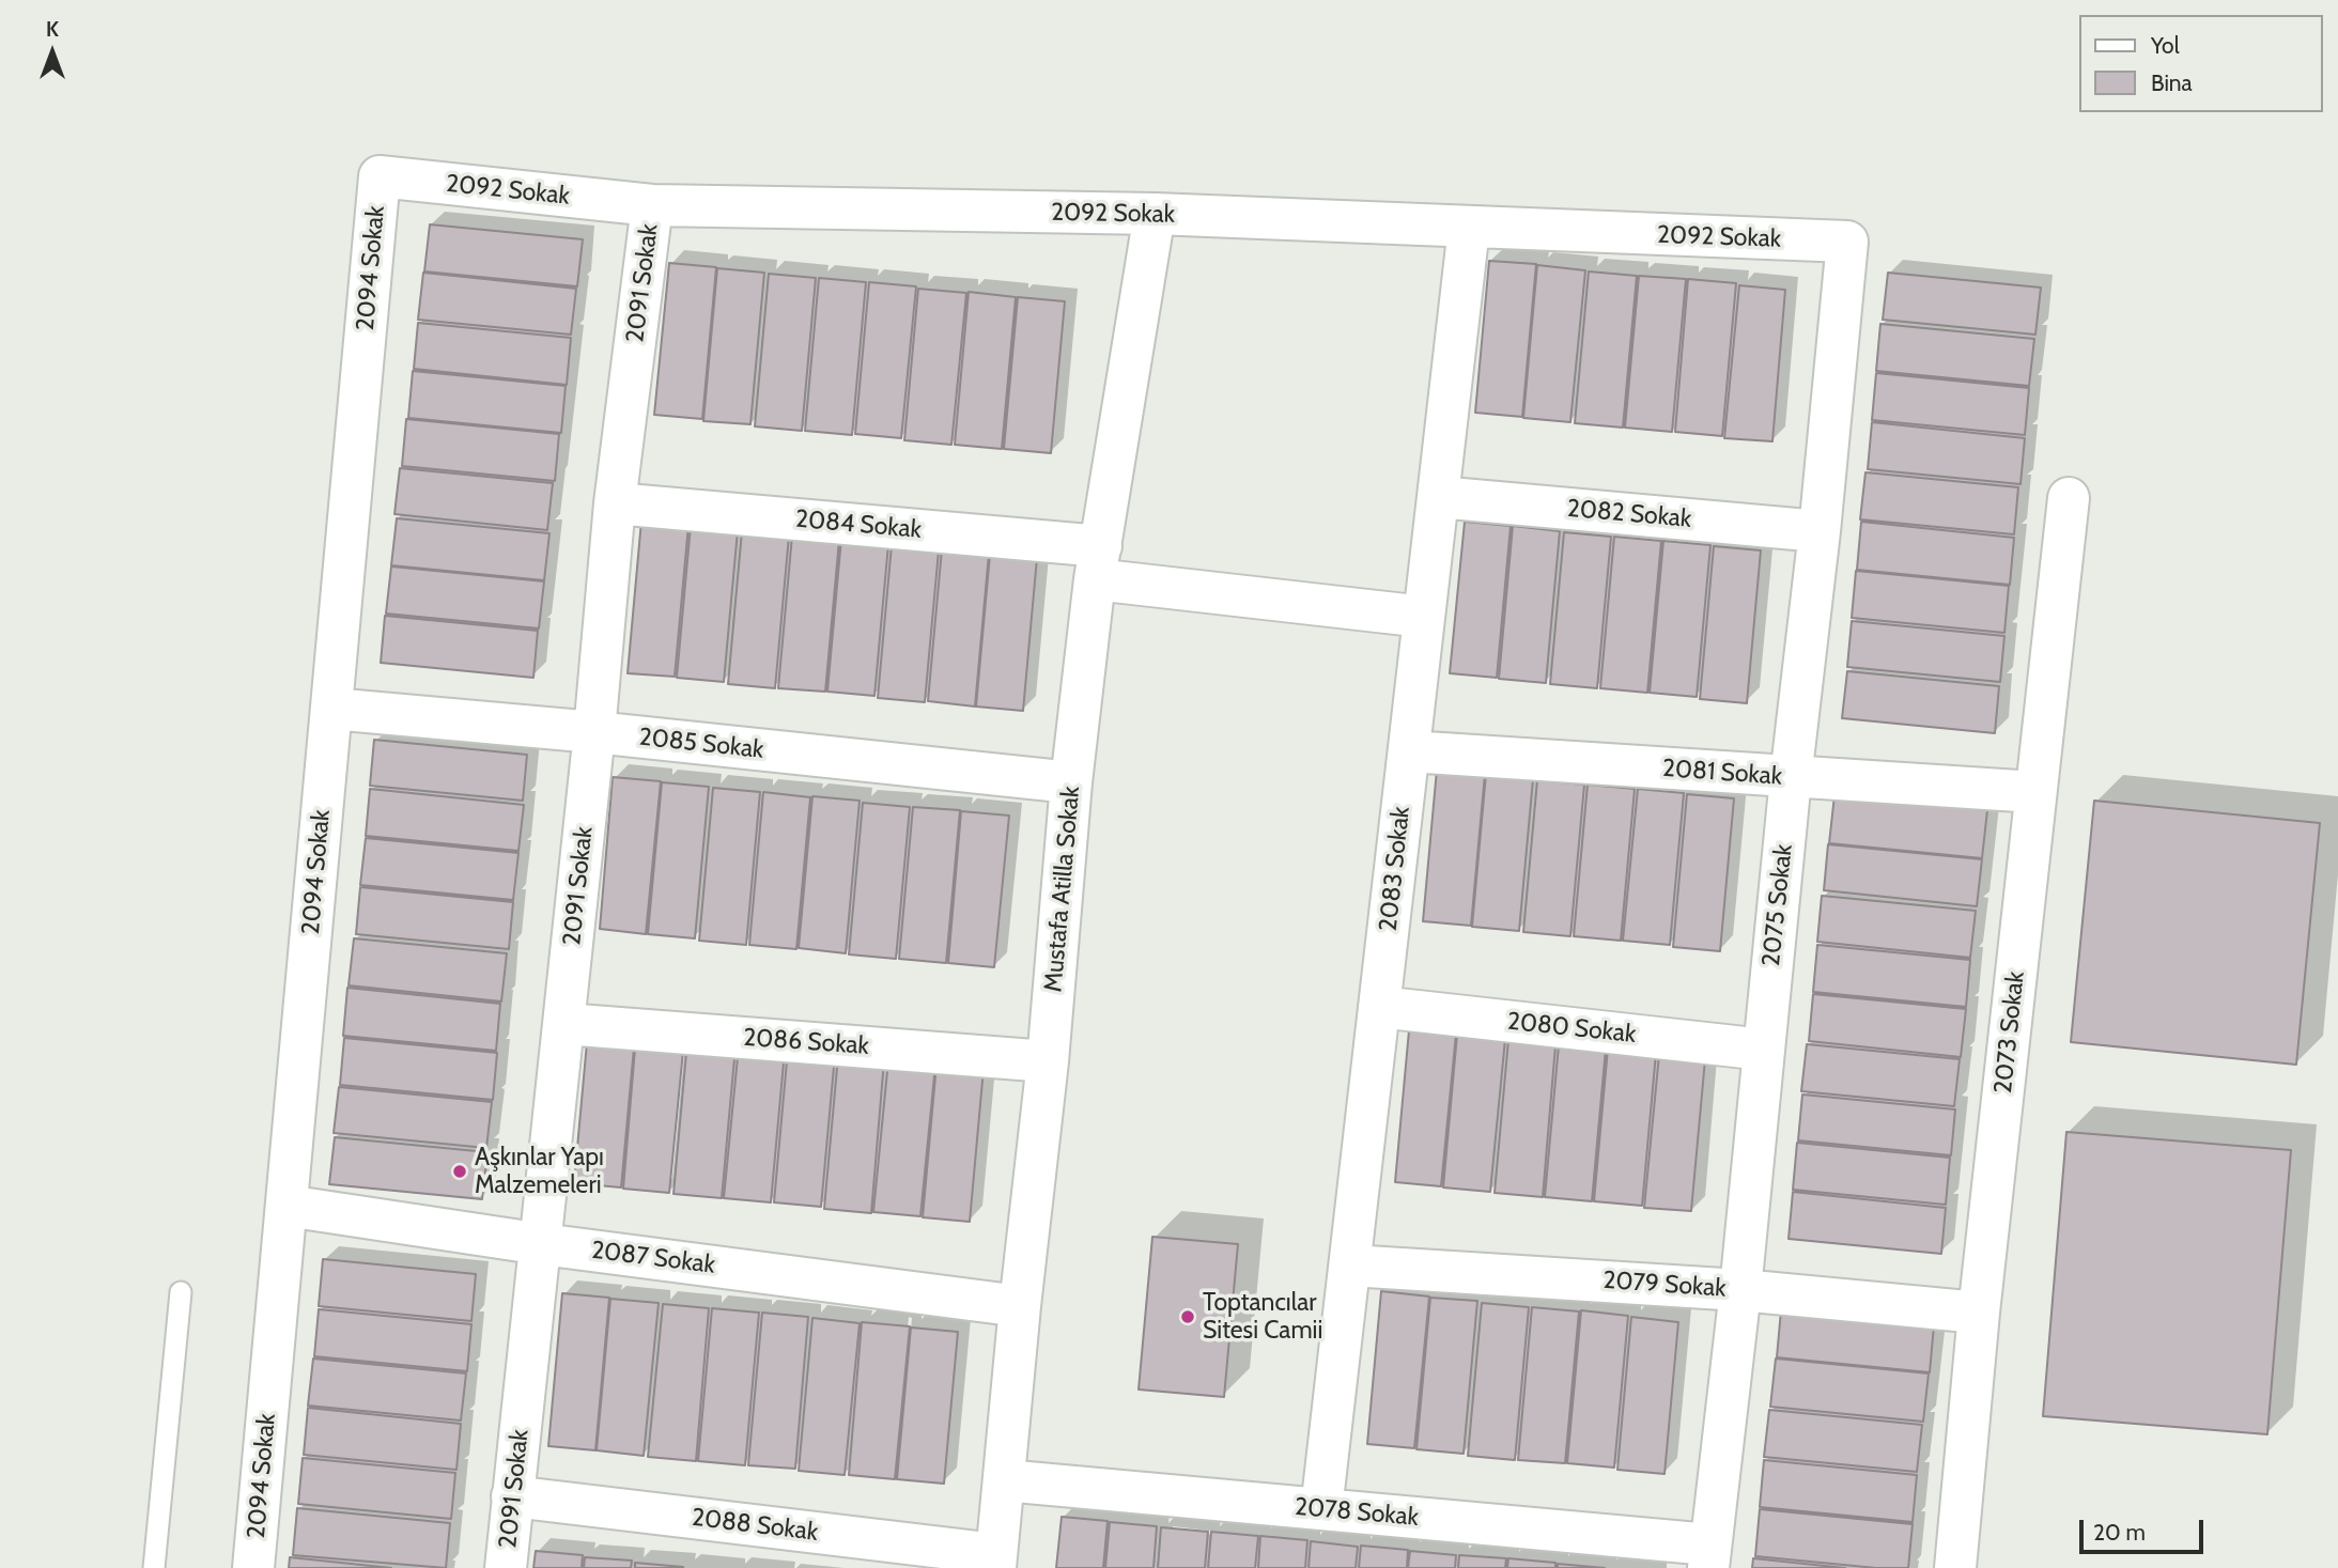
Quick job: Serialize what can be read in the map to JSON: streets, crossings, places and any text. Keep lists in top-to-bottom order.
{
  "streets": {
    "street": [
      "2092 Sokak",
      "2094 Sokak",
      "2091 Sokak",
      "2082 Sokak",
      "2084 Sokak",
      "2085 Sokak",
      "2081 Sokak",
      "2083 Sokak",
      "Mustafa Atilla Sokak",
      "2075 Sokak",
      "2080 Sokak",
      "2073 Sokak",
      "2086 Sokak",
      "2087 Sokak",
      "2079 Sokak",
      "2078 Sokak",
      "2088 Sokak"
    ]
  },
  "crossings": [
    ["2092 Sokak", "2094 Sokak"],
    ["2092 Sokak", "2091 Sokak"],
    ["2092 Sokak", "2083 Sokak"],
    ["2092 Sokak", "Mustafa Atilla Sokak"],
    ["2092 Sokak", "2075 Sokak"],
    ["2094 Sokak", "2085 Sokak"],
    ["2094 Sokak", "2087 Sokak"],
    ["2091 Sokak", "2084 Sokak"],
    ["2091 Sokak", "2085 Sokak"],
    ["2091 Sokak", "2086 Sokak"],
    ["2091 Sokak", "2087 Sokak"],
    ["2091 Sokak", "2088 Sokak"],
    ["2082 Sokak", "2083 Sokak"],
    ["2082 Sokak", "2075 Sokak"],
    ["2084 Sokak", "2083 Sokak"],
    ["2084 Sokak", "Mustafa Atilla Sokak"],
    ["2085 Sokak", "Mustafa Atilla Sokak"],
    ["2081 Sokak", "2083 Sokak"],
    ["2081 Sokak", "2075 Sokak"],
    ["2081 Sokak", "2073 Sokak"],
    ["2083 Sokak", "2080 Sokak"],
    ["2083 Sokak", "2079 Sokak"],
    ["2083 Sokak", "2078 Sokak"],
    ["Mustafa Atilla Sokak", "2086 Sokak"],
    ["Mustafa Atilla Sokak", "2087 Sokak"],
    ["Mustafa Atilla Sokak", "2078 Sokak"],
    ["Mustafa Atilla Sokak", "2088 Sokak"],
    ["2075 Sokak", "2080 Sokak"],
    ["2075 Sokak", "2079 Sokak"],
    ["2075 Sokak", "2078 Sokak"],
    ["2073 Sokak", "2079 Sokak"]
  ],
  "places": ["Aşkınlar Yapı Malzemeleri", "Toptancılar Sitesi Camii"],
  "legend": ["Yol", "Bina"],
  "scale_bar": "20 m",
  "north": "top"
}
